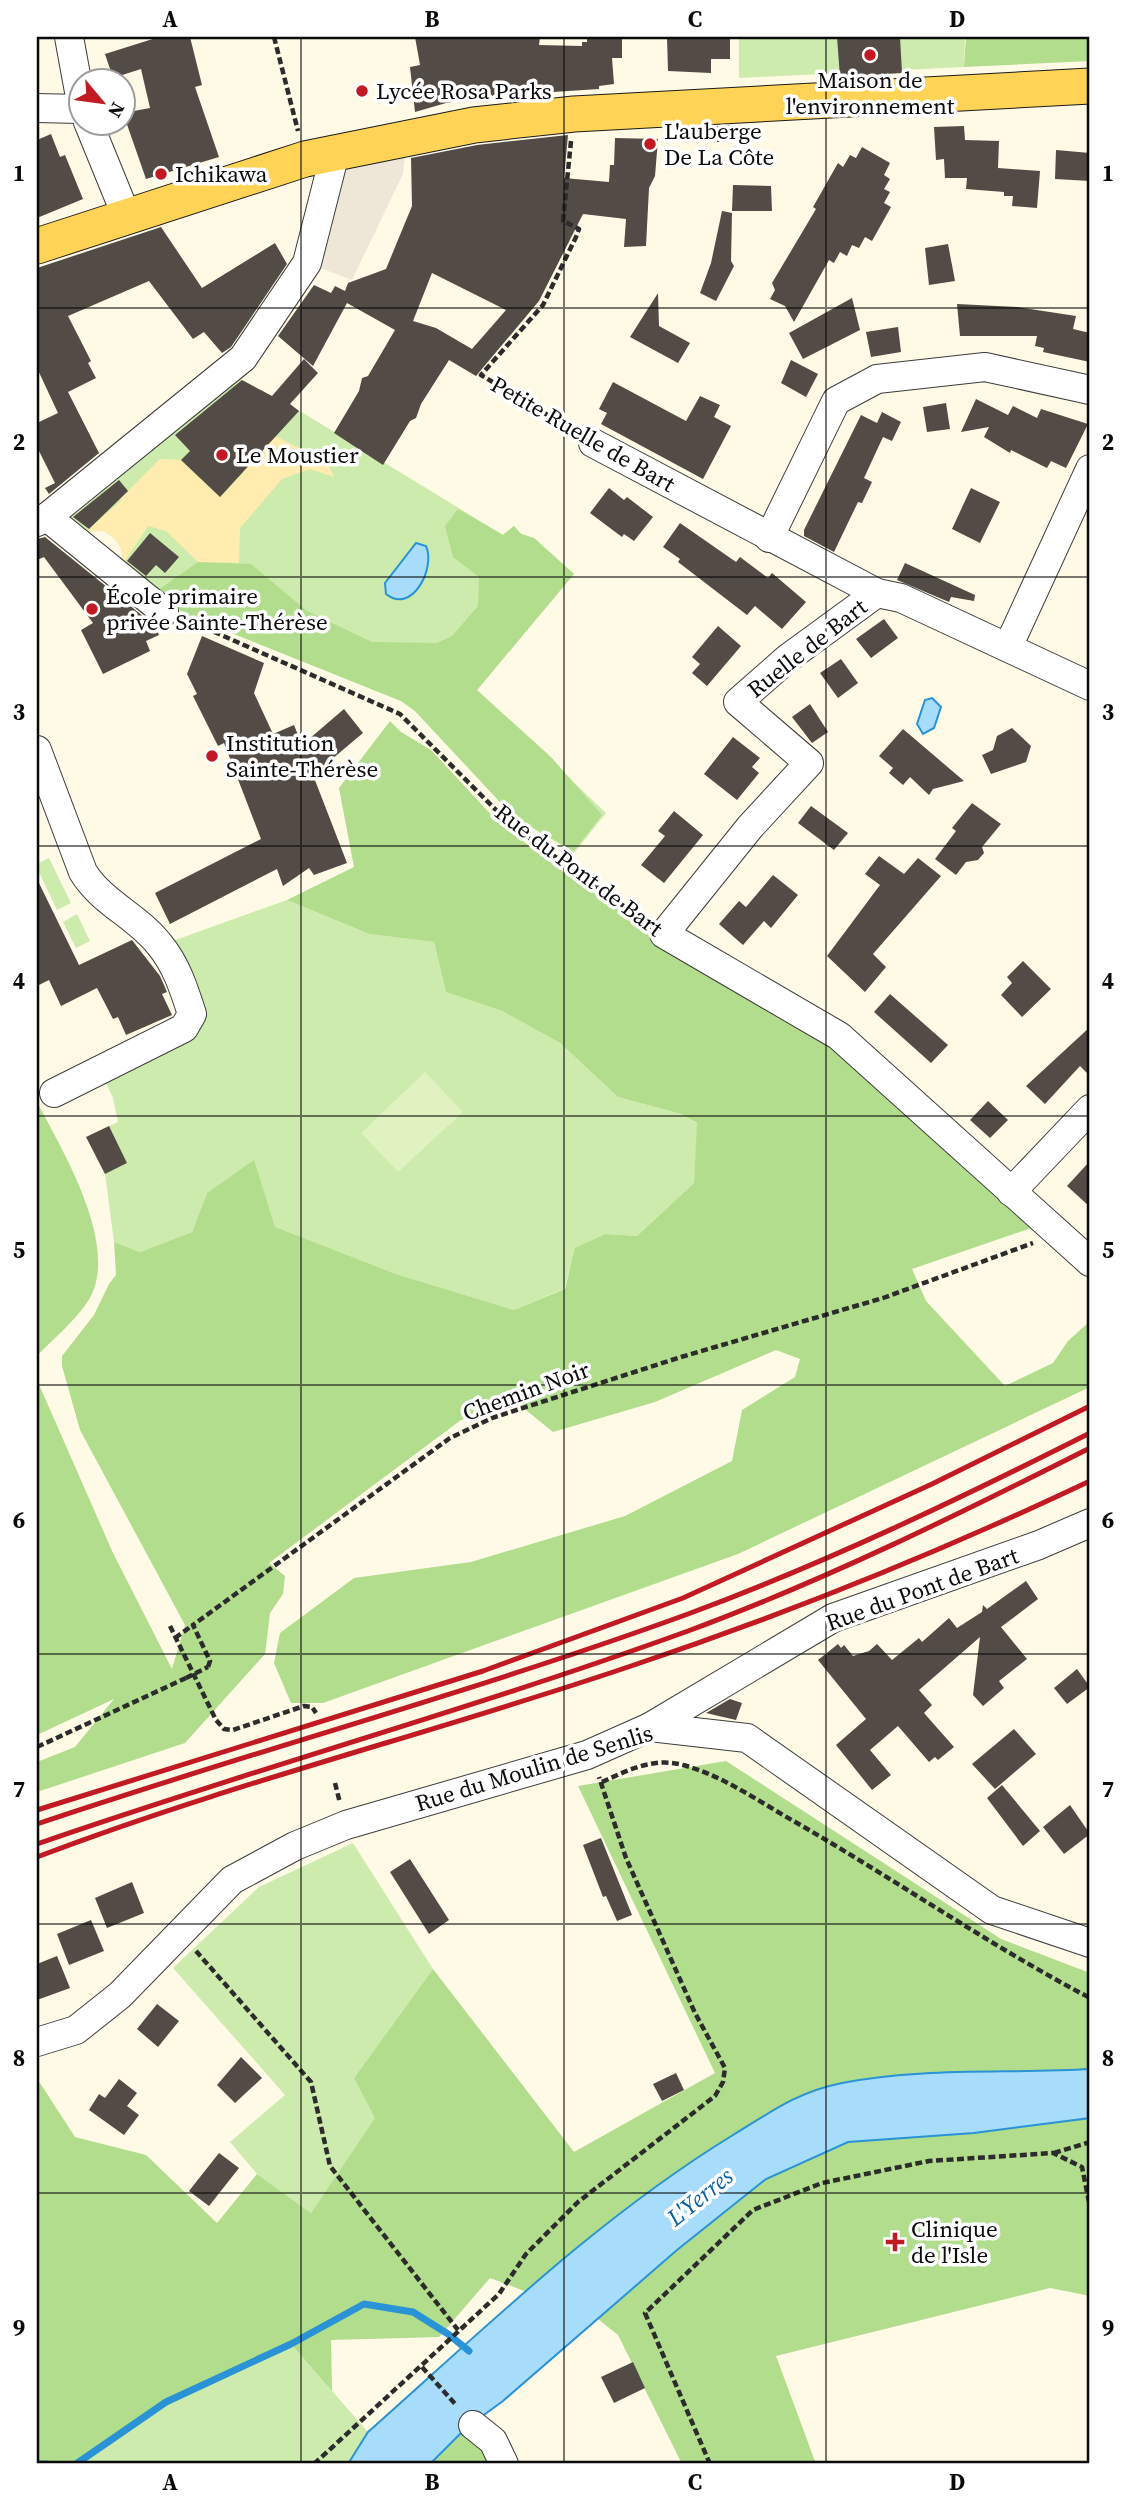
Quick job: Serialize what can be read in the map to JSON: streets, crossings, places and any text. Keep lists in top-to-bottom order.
{
  "streets": {
    "street": [
      "Petite Ruelle de Bart",
      "Ruelle de Bart",
      "Rue du Pont de Bart",
      "Rue du Moulin de Senlis"
    ],
    "path": ["Chemin Noir"]
  },
  "crossings": [
    ["Petite Ruelle de Bart", "Ruelle de Bart"],
    ["Ruelle de Bart", "Rue du Pont de Bart"],
    ["Rue du Pont de Bart", "Chemin Noir"],
    ["Rue du Pont de Bart", "Rue du Moulin de Senlis"]
  ],
  "water": ["L'Yerres"],
  "places": {
    "other": [
      "Maison de l'environnement",
      "Lycée Rosa Parks",
      "L'auberge De La Côte",
      "Ichikawa",
      "Le Moustier",
      "École primaire privée Sainte-Thérèse",
      "Institution Sainte-Thérèse"
    ],
    "health": ["Clinique de l'Isle"]
  },
  "north": "bottom right",
  "grid": {
    "columns": [
      "A",
      "B",
      "C",
      "D"
    ],
    "rows": [
      "1",
      "2",
      "3",
      "4",
      "5",
      "6",
      "7",
      "8",
      "9"
    ]
  }
}
